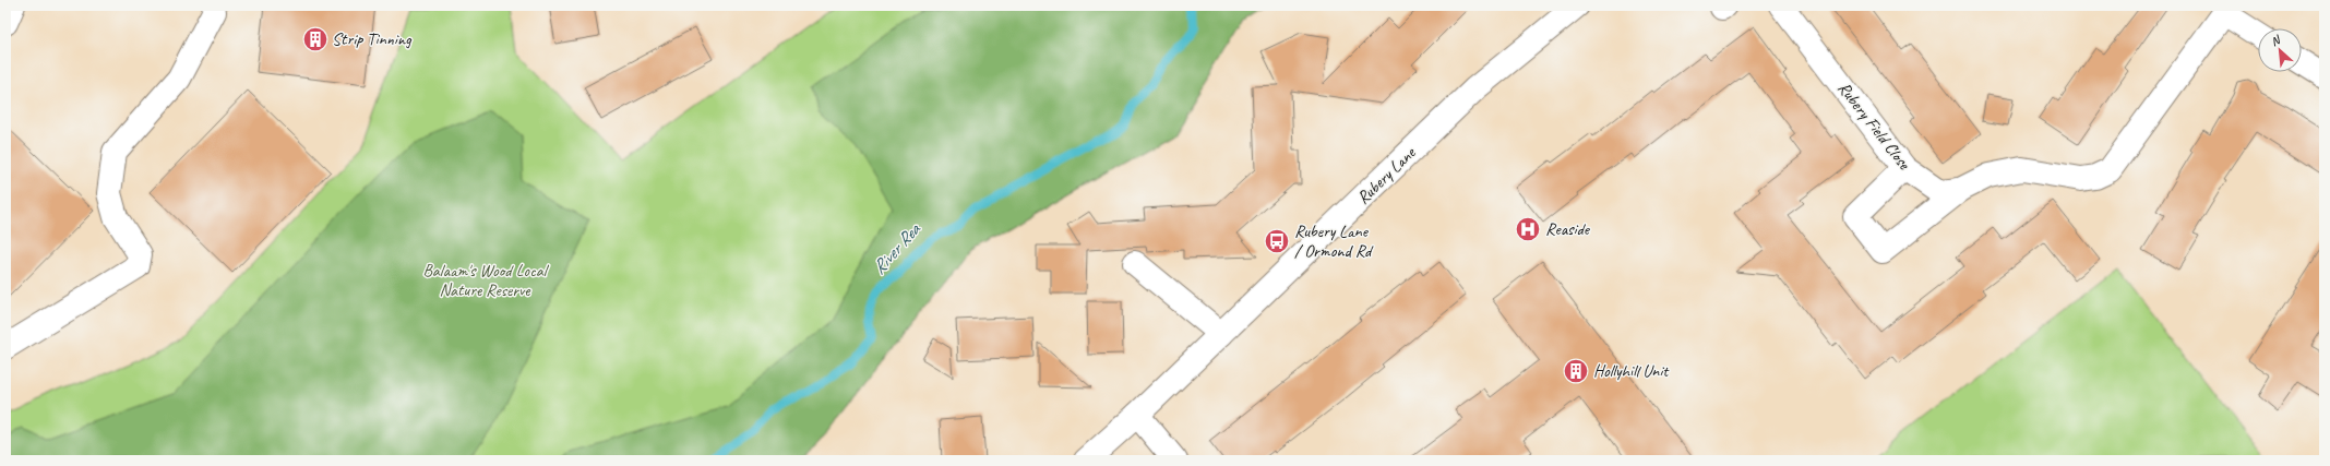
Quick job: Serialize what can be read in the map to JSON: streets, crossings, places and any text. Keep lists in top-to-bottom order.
{
  "streets": {
    "street": ["Rubery Field Close", "Rubery Lane"]
  },
  "water": ["River Rea"],
  "parks": ["Balaam's Wood Local Nature Reserve"],
  "places": {
    "building": ["Strip Tinning", "Hollyhill Unit"],
    "hospital": ["Reaside"],
    "bus stop": ["Rubery Lane / Ormond Rd"]
  },
  "north": "top left"
}
